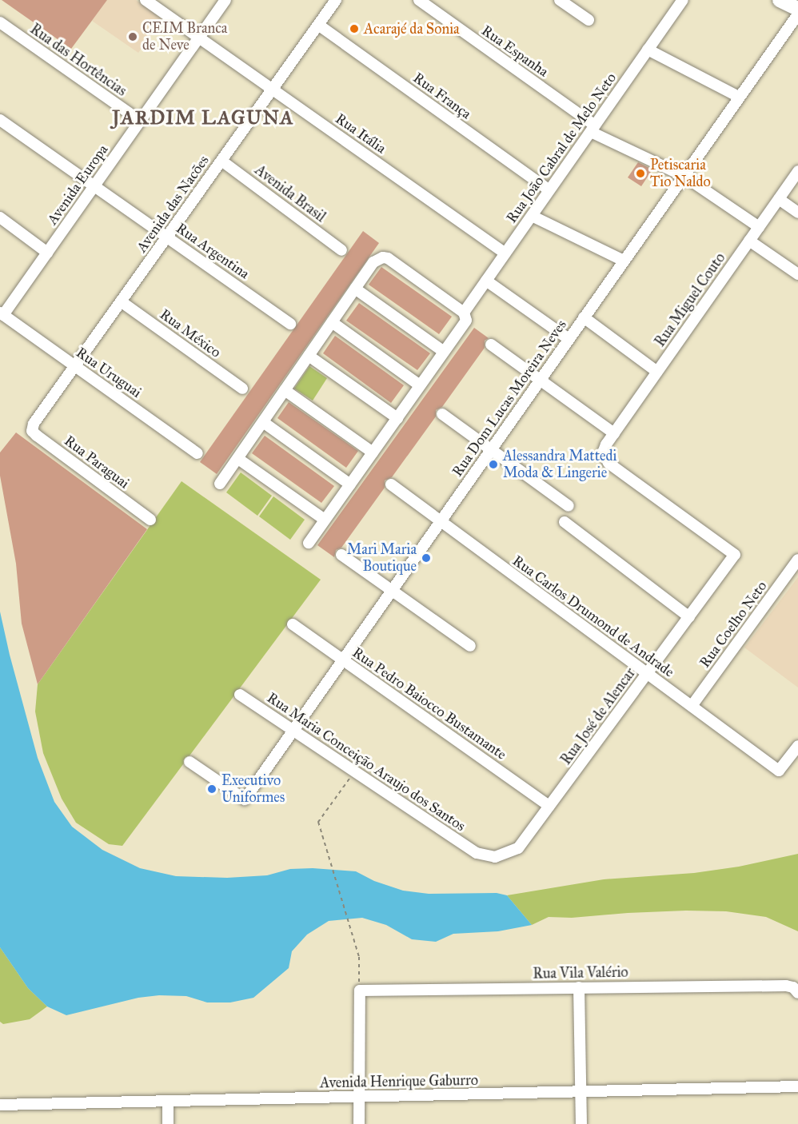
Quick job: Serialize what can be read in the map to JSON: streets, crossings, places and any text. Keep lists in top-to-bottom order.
{
  "streets": {
    "street": [
      "Rua Espanha",
      "Rua das Hortências",
      "Rua França",
      "Rua Itália",
      "Rua João Cabral de Melo Neto",
      "Avenida Europa",
      "Avenida Brasil",
      "Avenida das Nacões",
      "Rua Argentina",
      "Rua Miguel Couto",
      "Rua México",
      "Rua Uruguai",
      "Rua Dom Lucas Moreira Neves",
      "Rua Paraguai",
      "Rua Carlos Drumond de Andrade",
      "Rua Coelho Neto",
      "Rua Pedro Baiocco Bustamante",
      "Rua José de Alencar",
      "Rua Maria Conceição Araujo dos Santos",
      "Rua Vila Valério",
      "Avenida Henrique Gaburro"
    ]
  },
  "crossings": [
    ["Rua Espanha", "Rua João Cabral de Melo Neto"],
    ["Rua Espanha", "Rua Miguel Couto"],
    ["Rua Espanha", "Rua Dom Lucas Moreira Neves"],
    ["Rua das Hortências", "Avenida Europa"],
    ["Rua França", "Rua João Cabral de Melo Neto"],
    ["Rua França", "Avenida das Nacões"],
    ["Rua Itália", "Rua João Cabral de Melo Neto"],
    ["Rua Itália", "Avenida Europa"],
    ["Rua Itália", "Avenida das Nacões"],
    ["Avenida Europa", "Rua Argentina"],
    ["Avenida Europa", "Rua Uruguai"],
    ["Avenida Brasil", "Avenida das Nacões"],
    ["Avenida das Nacões", "Rua Argentina"],
    ["Avenida das Nacões", "Rua México"],
    ["Avenida das Nacões", "Rua Uruguai"],
    ["Avenida das Nacões", "Rua Paraguai"],
    ["Rua Miguel Couto", "Rua José de Alencar"],
    ["Rua Dom Lucas Moreira Neves", "Rua Carlos Drumond de Andrade"],
    ["Rua Dom Lucas Moreira Neves", "Rua Pedro Baiocco Bustamante"],
    ["Rua Dom Lucas Moreira Neves", "Rua Maria Conceição Araujo dos Santos"],
    ["Rua Carlos Drumond de Andrade", "Rua Coelho Neto"],
    ["Rua Carlos Drumond de Andrade", "Rua José de Alencar"],
    ["Rua Pedro Baiocco Bustamante", "Rua José de Alencar"],
    ["Rua José de Alencar", "Rua Maria Conceição Araujo dos Santos"]
  ],
  "districts": ["JARDIM LAGUNA"],
  "places": [
    "Acarajé da Sonia",
    "CEIM Branca de Neve",
    "Petiscaria Tio Naldo",
    "Alessandra Mattedi Moda & Lingerie",
    "Mari Maria Boutique",
    "Executivo Uniformes"
  ]
}
